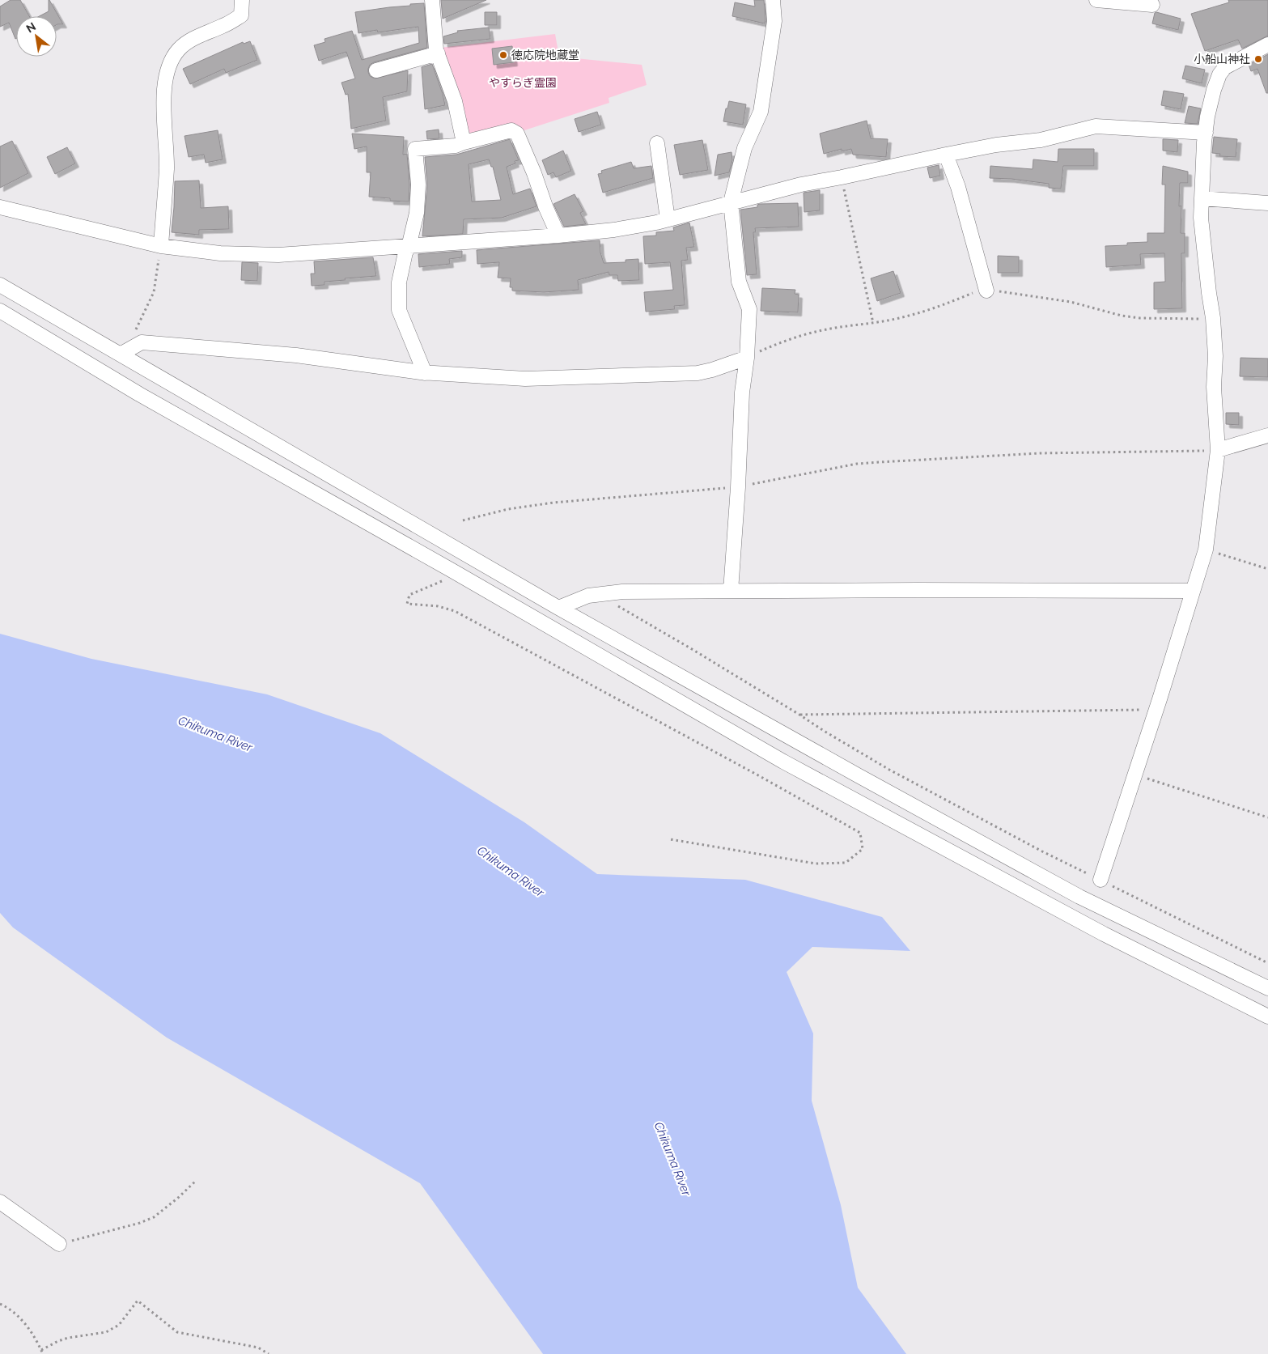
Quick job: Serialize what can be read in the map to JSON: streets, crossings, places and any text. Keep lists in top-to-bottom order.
{
  "water": ["Chikuma River"],
  "parks": ["やすらぎ霊園"],
  "places": ["徳応院地蔵堂", "小船山神社"],
  "north": "top left"
}
